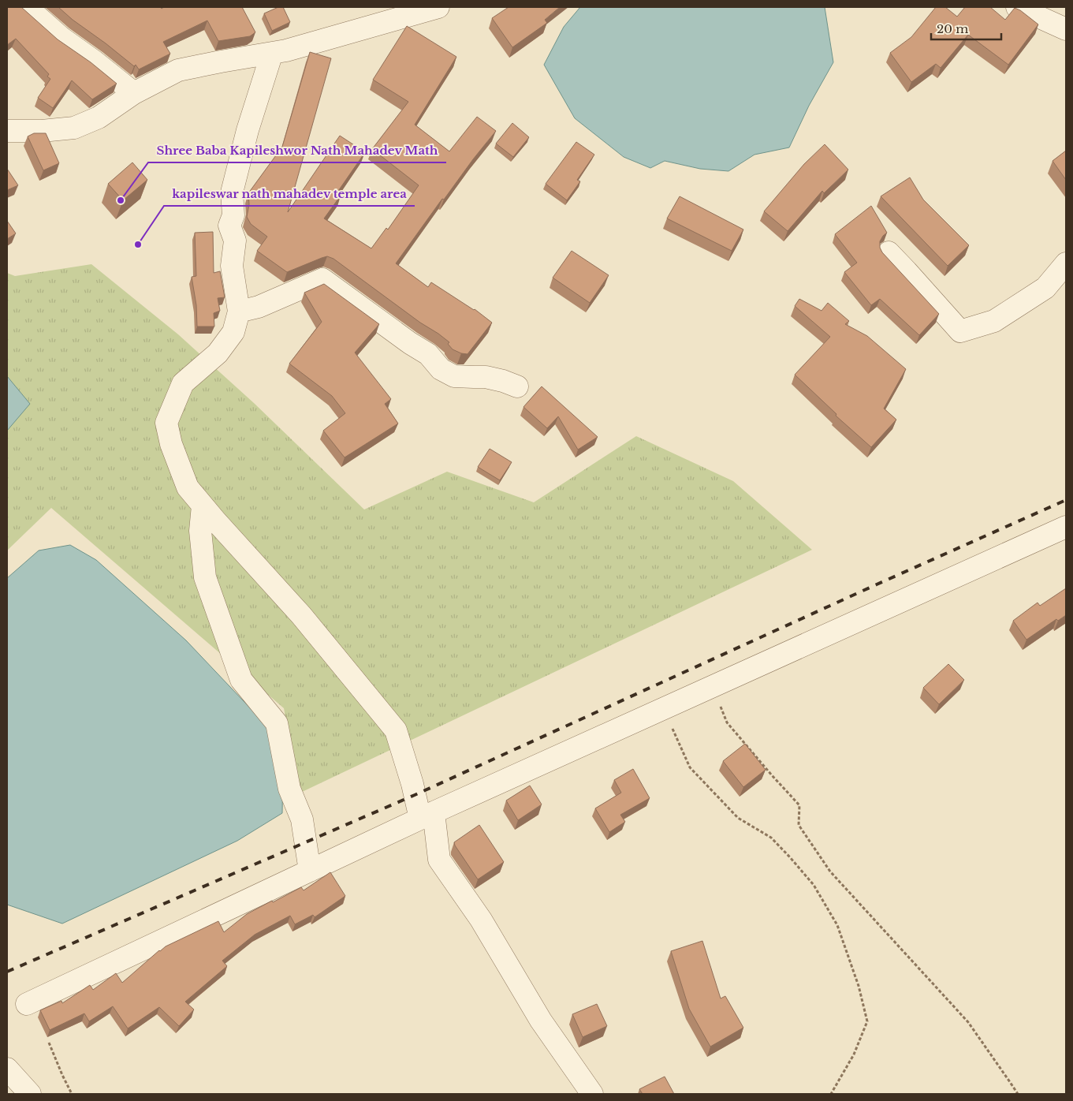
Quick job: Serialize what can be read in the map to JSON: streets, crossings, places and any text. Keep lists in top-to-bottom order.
{
  "places": ["Shree Baba Kapileshwor Nath Mahadev Math", "kapileswar nath mahadev temple area"],
  "scale_bar": "20 m"
}
